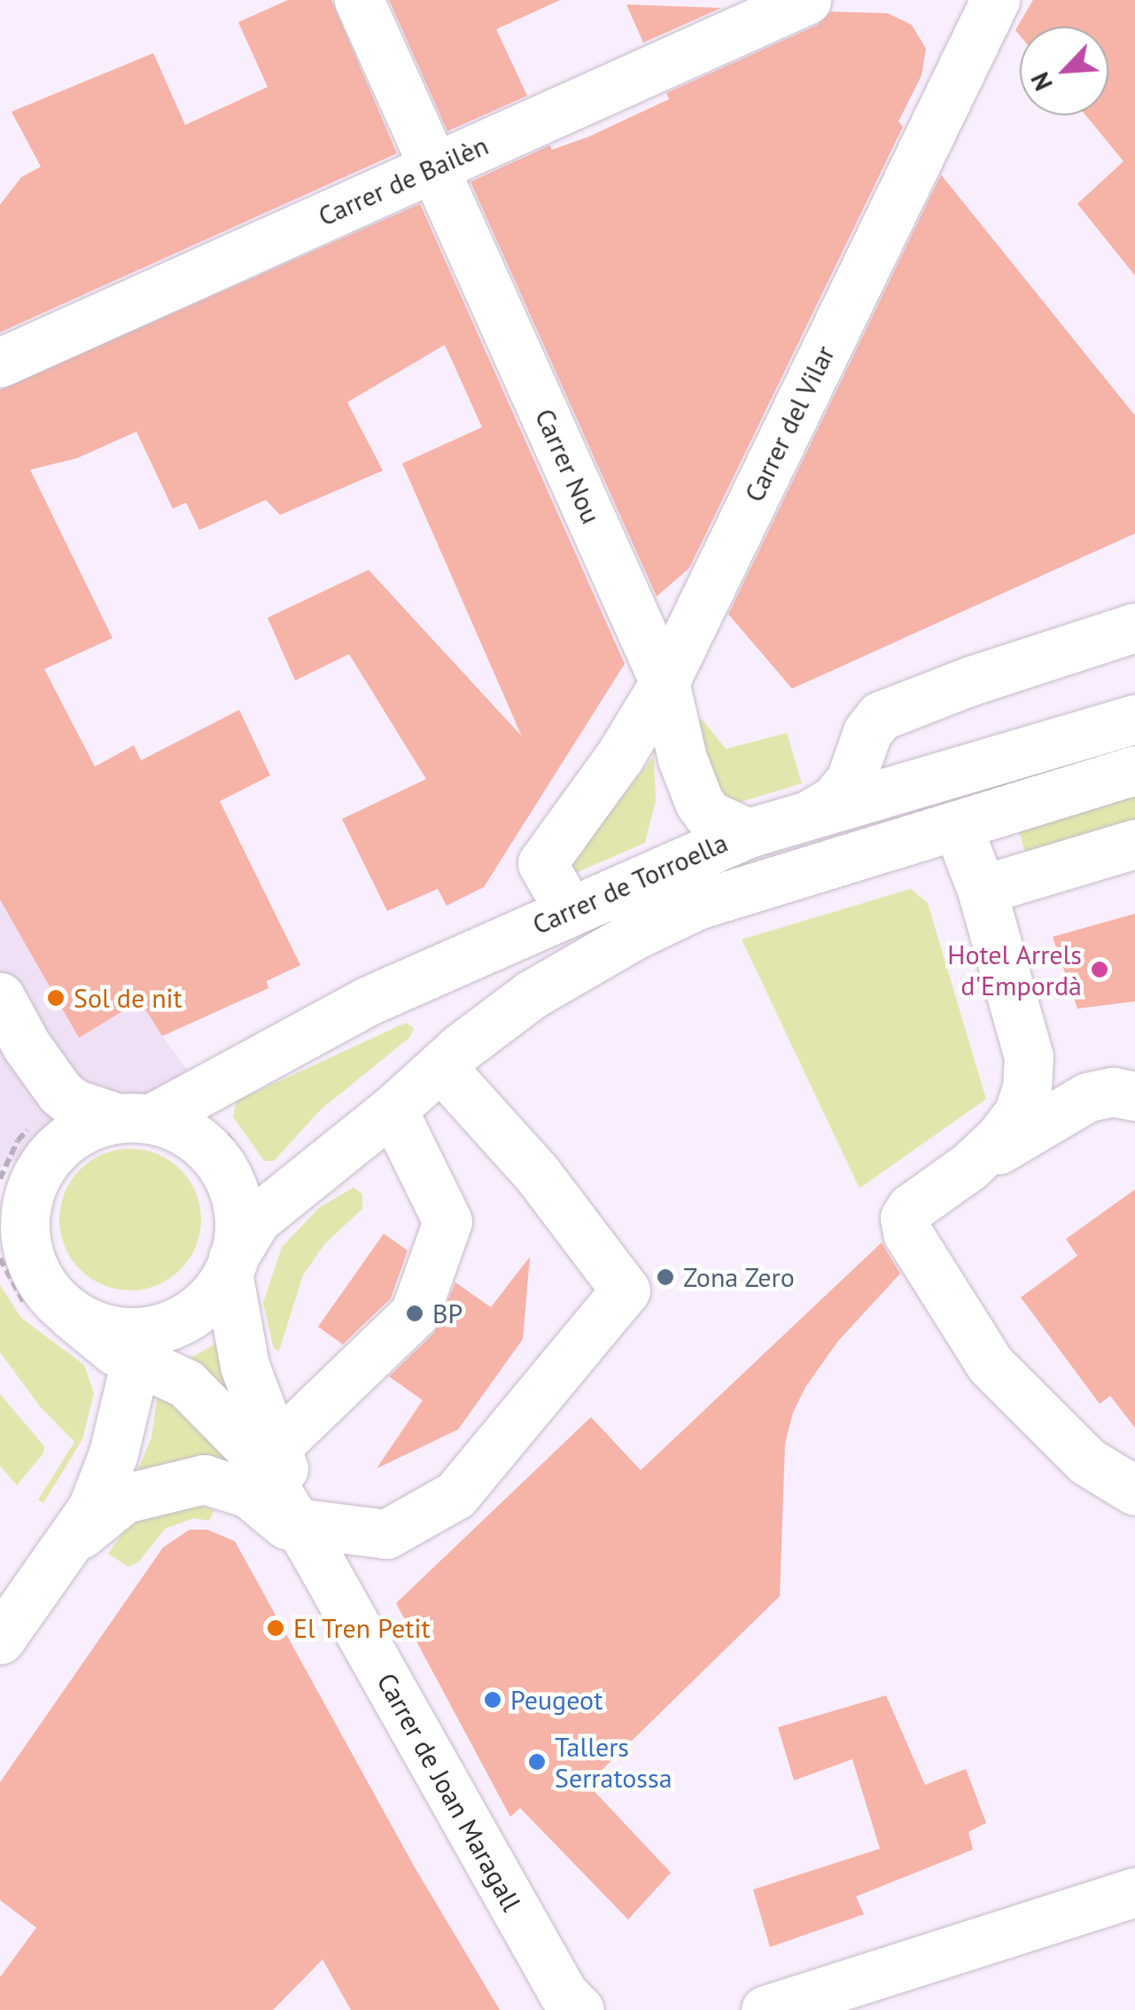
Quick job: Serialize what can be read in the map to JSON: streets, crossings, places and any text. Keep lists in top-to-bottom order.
{
  "streets": {
    "street": [
      "Carrer de Bailèn",
      "Carrer del Vilar",
      "Carrer Nou",
      "Carrer de Torroella",
      "Carrer de Joan Maragall"
    ]
  },
  "crossings": [
    ["Carrer de Bailèn", "Carrer Nou"],
    ["Carrer del Vilar", "Carrer Nou"],
    ["Carrer de Torroella", "Carrer de Joan Maragall"]
  ],
  "places": [
    "Hotel Arrels d'Empordà",
    "Sol de nit",
    "Zona Zero",
    "BP",
    "El Tren Petit",
    "Peugeot",
    "Tallers Serratossa"
  ],
  "north": "bottom left"
}
